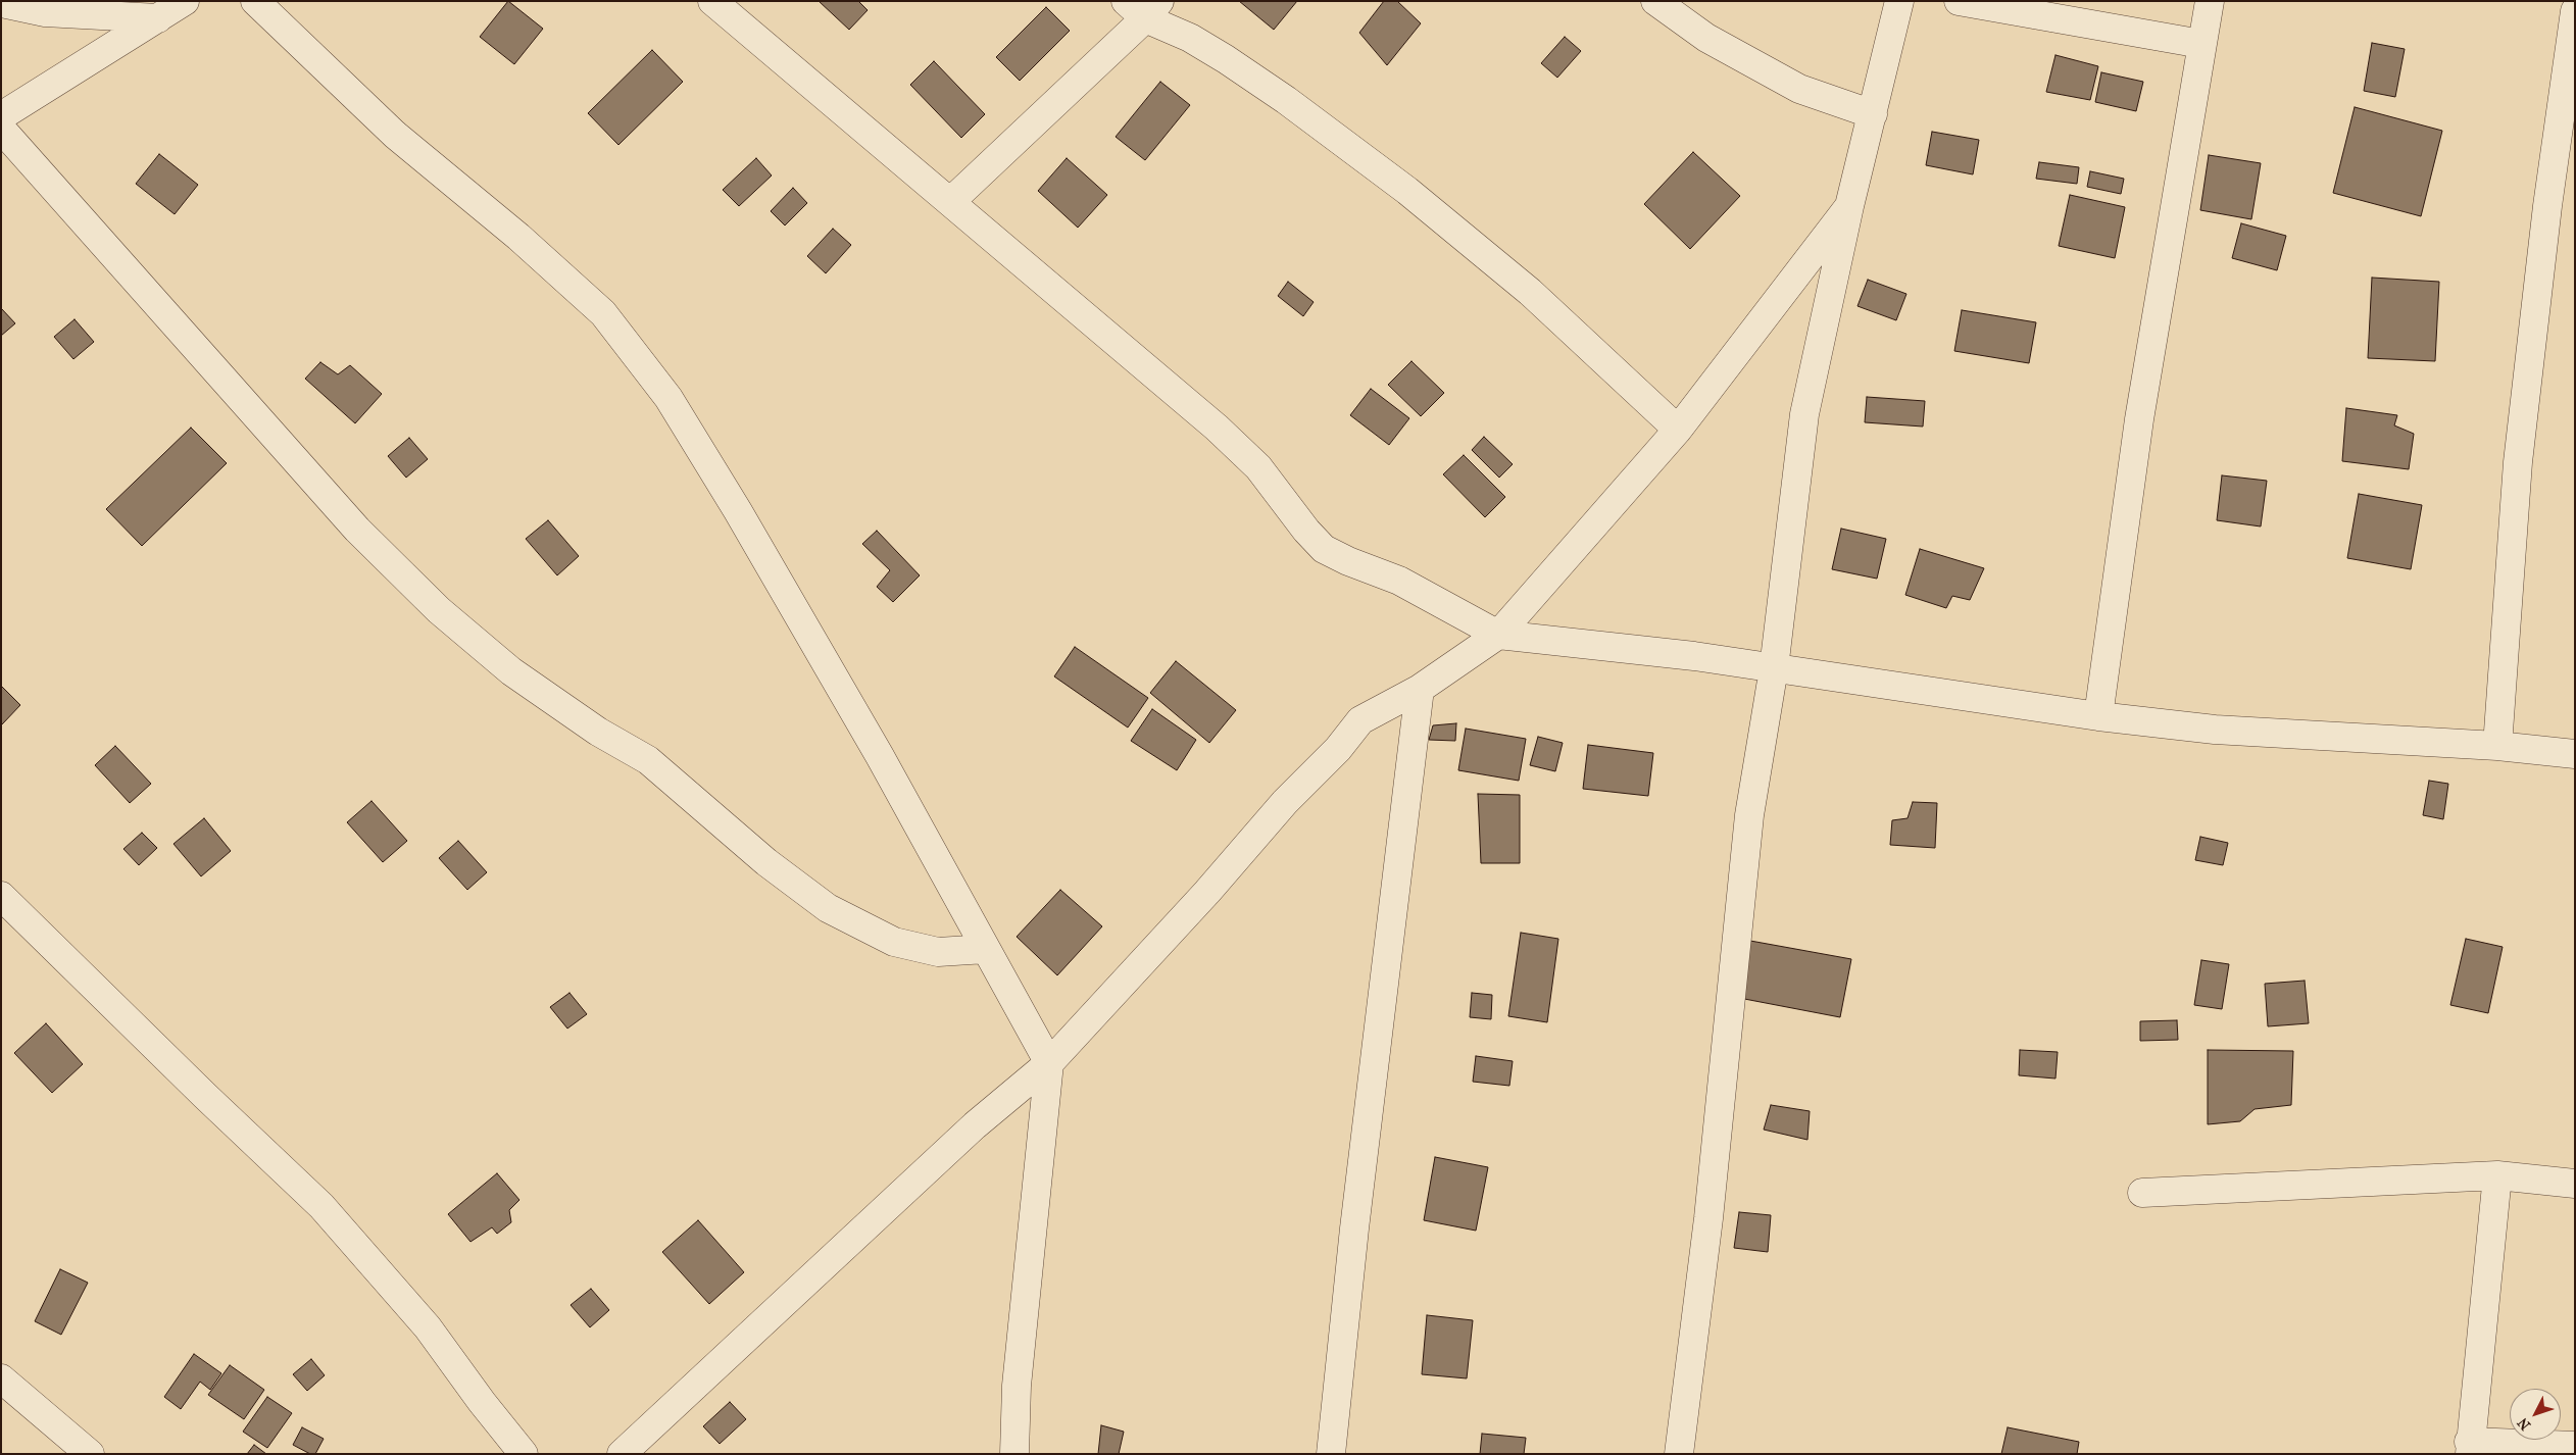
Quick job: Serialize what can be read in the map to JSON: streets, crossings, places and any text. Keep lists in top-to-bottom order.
{
  "north": "bottom left"
}
